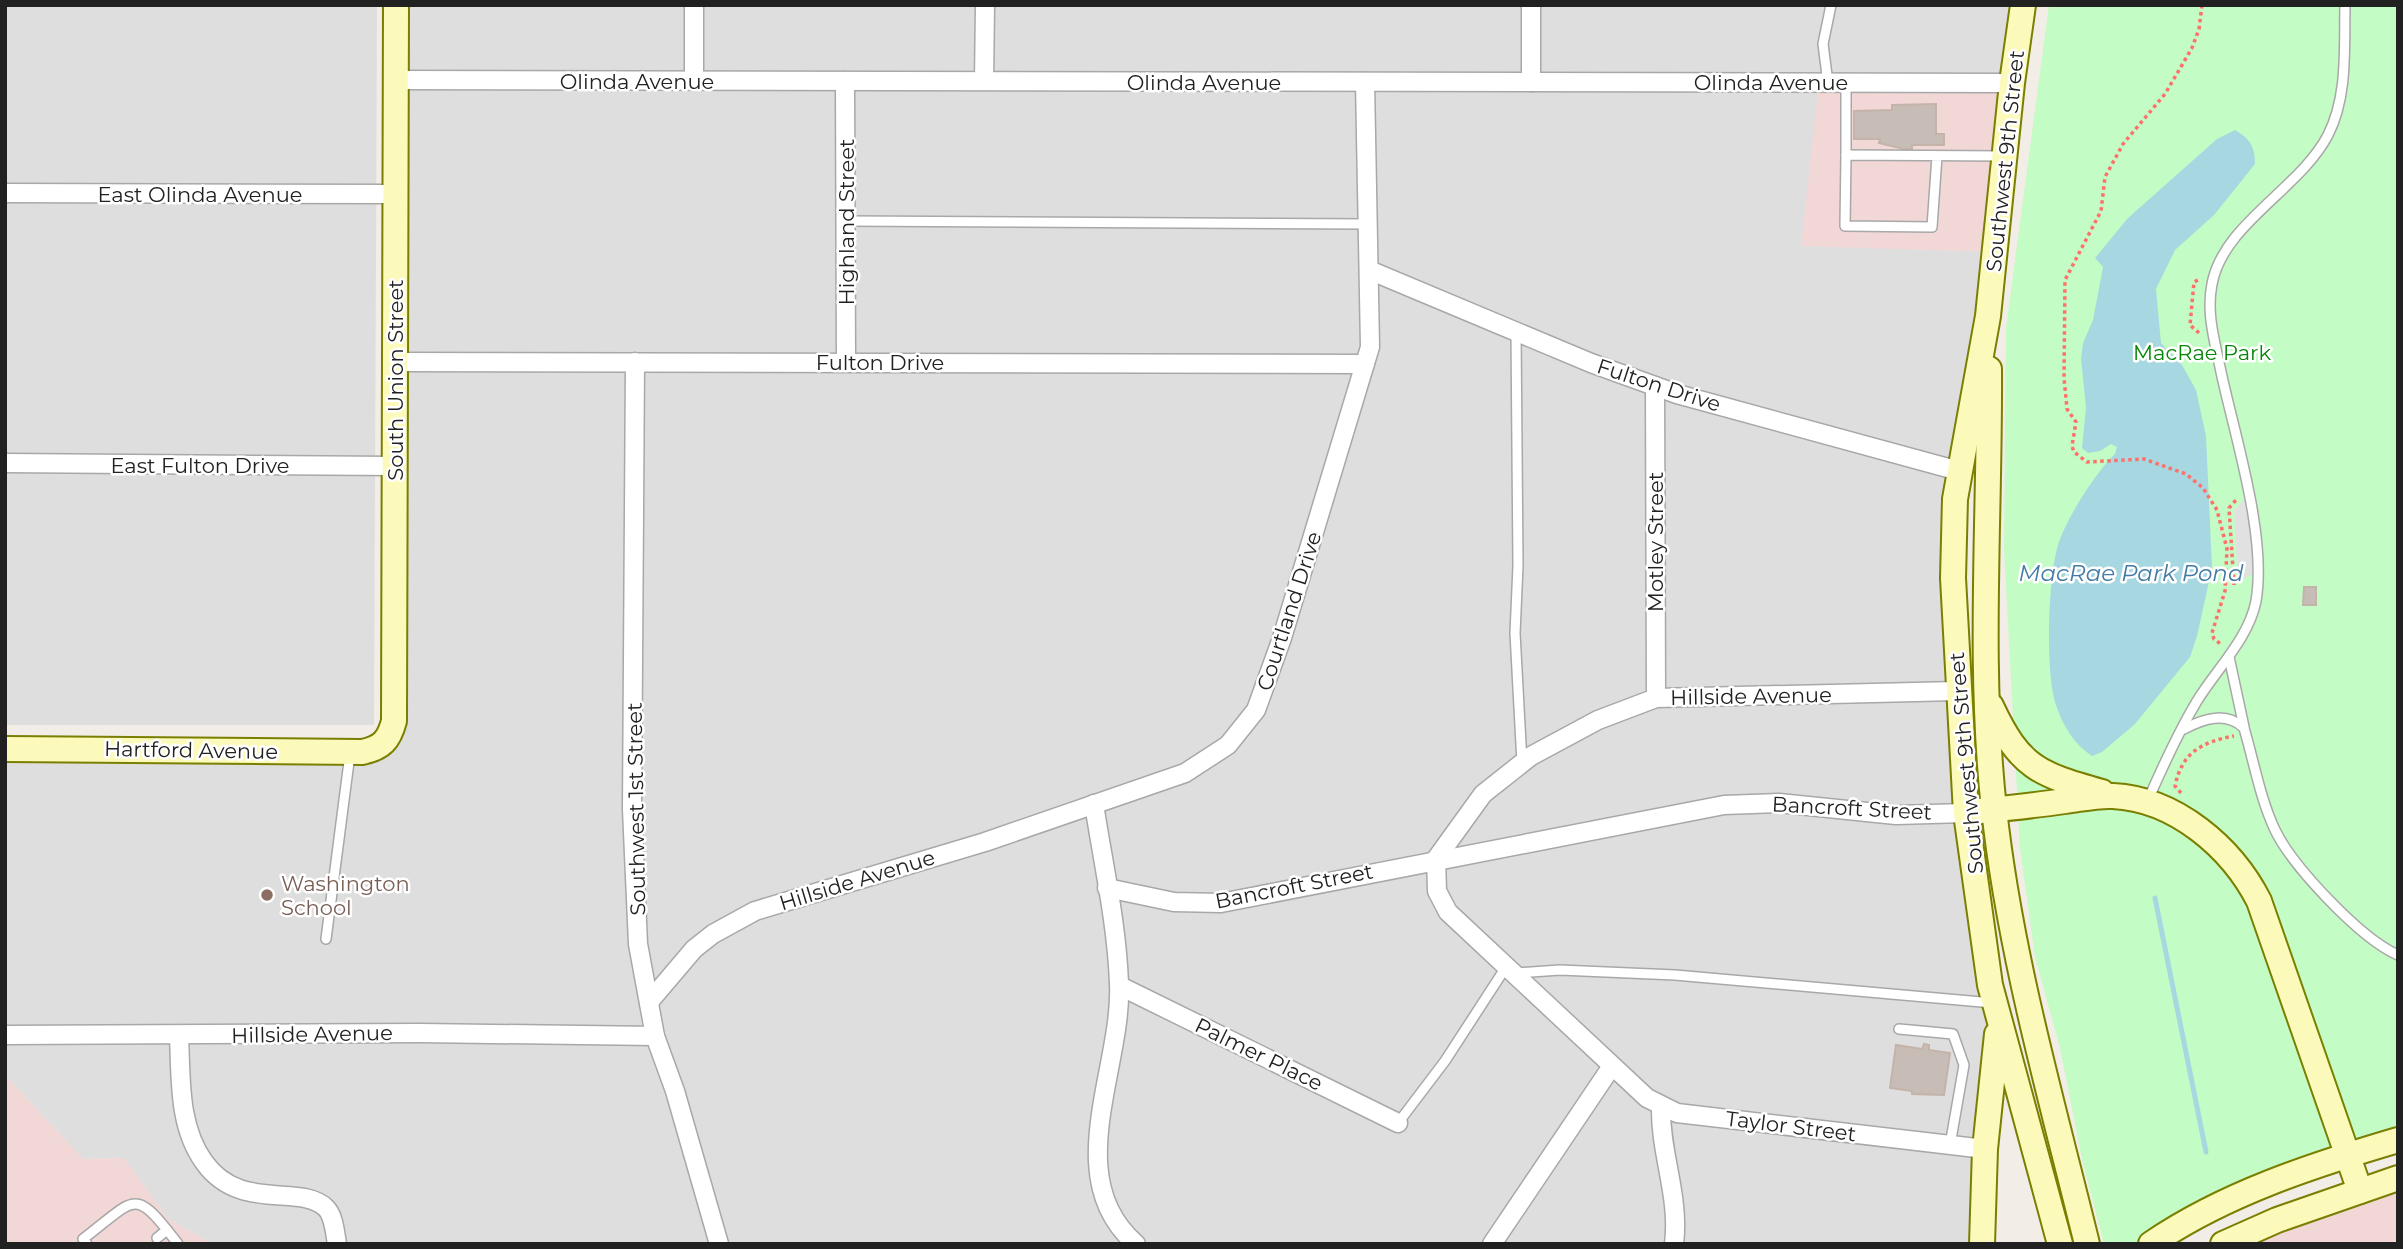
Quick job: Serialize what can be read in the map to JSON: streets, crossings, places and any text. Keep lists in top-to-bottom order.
{
  "streets": {
    "main road": [
      "Southwest 9th Street",
      "South Union Street",
      "Hartford Avenue",
      "Bancroft Street"
    ],
    "street": [
      "Olinda Avenue",
      "East Olinda Avenue",
      "Highland Street",
      "Fulton Drive",
      "East Fulton Drive",
      "Motley Street",
      "Courtland Drive",
      "Hillside Avenue",
      "Southwest 1st Street",
      "Palmer Place",
      "Taylor Street"
    ]
  },
  "crossings": [
    ["Olinda Avenue", "Southwest 9th Street"],
    ["Olinda Avenue", "Highland Street"],
    ["Olinda Avenue", "South Union Street"],
    ["Olinda Avenue", "Courtland Drive"],
    ["Southwest 9th Street", "Fulton Drive"],
    ["Southwest 9th Street", "Hillside Avenue"],
    ["Southwest 9th Street", "Bancroft Street"],
    ["East Olinda Avenue", "South Union Street"],
    ["Highland Street", "Fulton Drive"],
    ["Fulton Drive", "South Union Street"],
    ["Fulton Drive", "Motley Street"],
    ["Fulton Drive", "Courtland Drive"],
    ["Fulton Drive", "Southwest 1st Street"],
    ["South Union Street", "East Fulton Drive"],
    ["South Union Street", "Hartford Avenue"],
    ["Motley Street", "Hillside Avenue"],
    ["Courtland Drive", "Hillside Avenue"],
    ["Hillside Avenue", "Bancroft Street"],
    ["Hillside Avenue", "Southwest 1st Street"],
    ["Hillside Avenue", "Taylor Street"],
    ["Bancroft Street", "Taylor Street"]
  ],
  "water": ["MacRae Park Pond"],
  "parks": ["MacRae Park"],
  "places": ["Washington School"]
}
